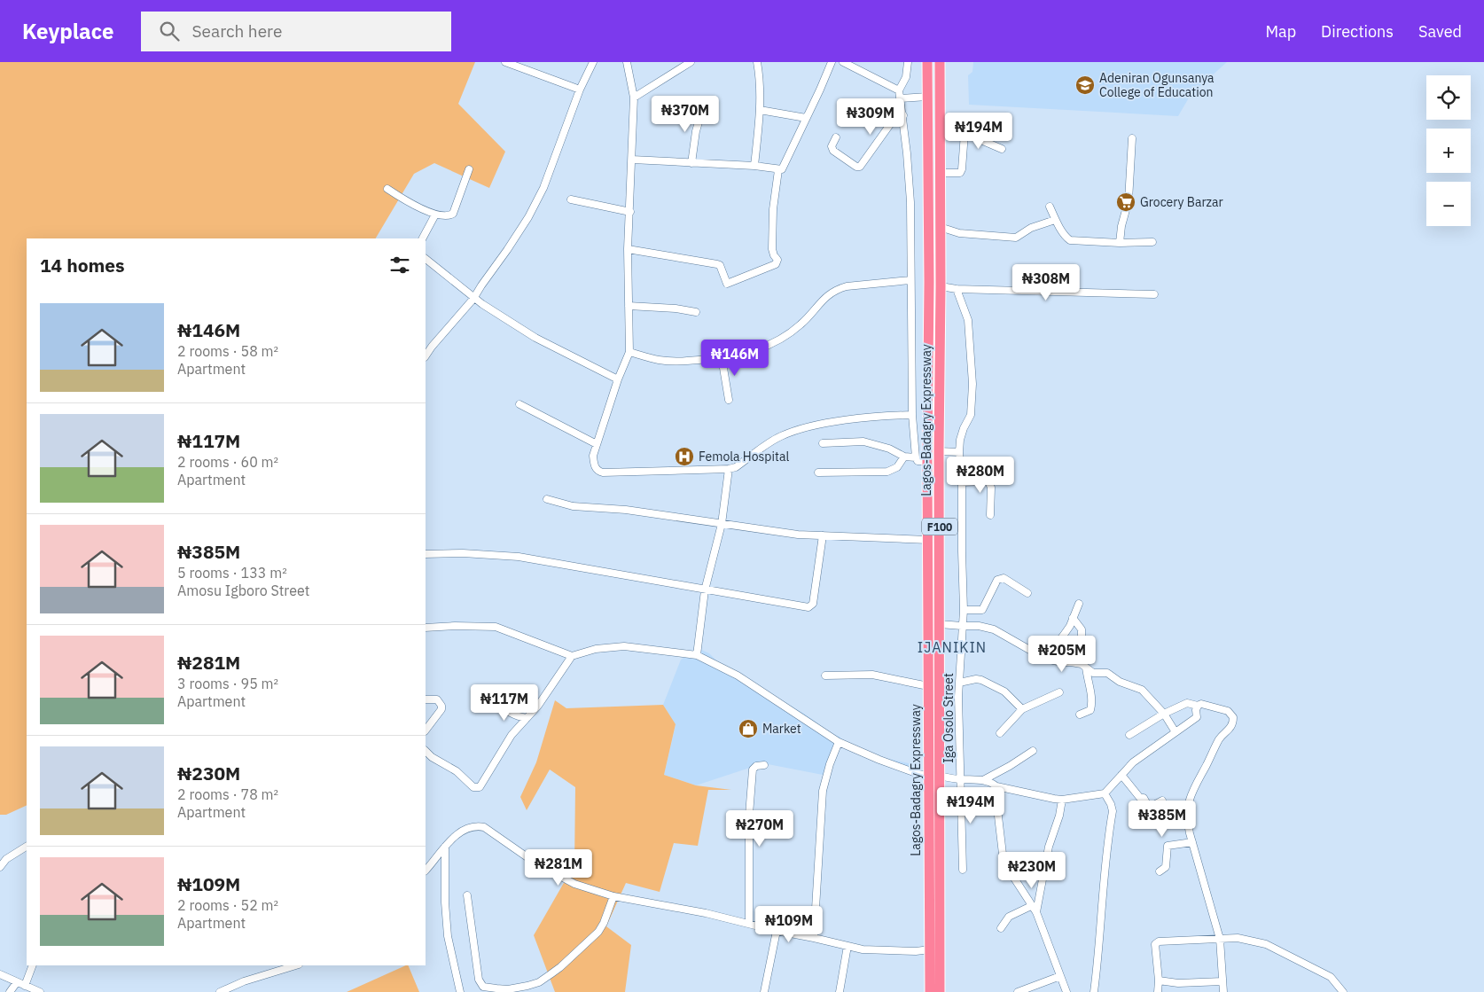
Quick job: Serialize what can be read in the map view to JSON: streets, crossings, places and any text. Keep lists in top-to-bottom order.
{
  "streets": {
    "highway": ["Lagos-Badagry Expressway", "F100"],
    "street": ["Iga Osolo Street"]
  },
  "districts": ["IJANIKIN"],
  "places": {
    "school or university": ["Adeniran Ogunsanya College of Education"],
    "supermarket": ["Grocery Barzar"],
    "hospital": ["Femola Hospital"],
    "shop": ["Market"]
  },
  "page": {
    "header": "Keyplace",
    "search": "Search here",
    "nav": ["Map", "Directions", "Saved"],
    "map_buttons": ["+", "−"],
    "price": [
      "₦370M",
      "₦309M",
      "₦194M",
      "₦308M",
      "₦146M",
      "₦280M",
      "₦205M",
      "₦117M",
      "₦194M",
      "₦385M",
      "₦270M",
      "₦281M",
      "₦230M",
      "₦109M"
    ],
    "heading": "14 homes",
    "list": [
      {
        "name": "₦146M",
        "note": "2 rooms · 58 m² · Apartment"
      },
      {
        "name": "₦117M",
        "note": "2 rooms · 60 m² · Apartment"
      },
      {
        "name": "₦385M",
        "note": "5 rooms · 133 m² · Amosu Igboro Street"
      },
      {
        "name": "₦281M",
        "note": "3 rooms · 95 m² · Apartment"
      },
      {
        "name": "₦230M",
        "note": "2 rooms · 78 m² · Apartment"
      },
      {
        "name": "₦109M",
        "note": "2 rooms · 52 m² · Apartment"
      }
    ]
  }
}
